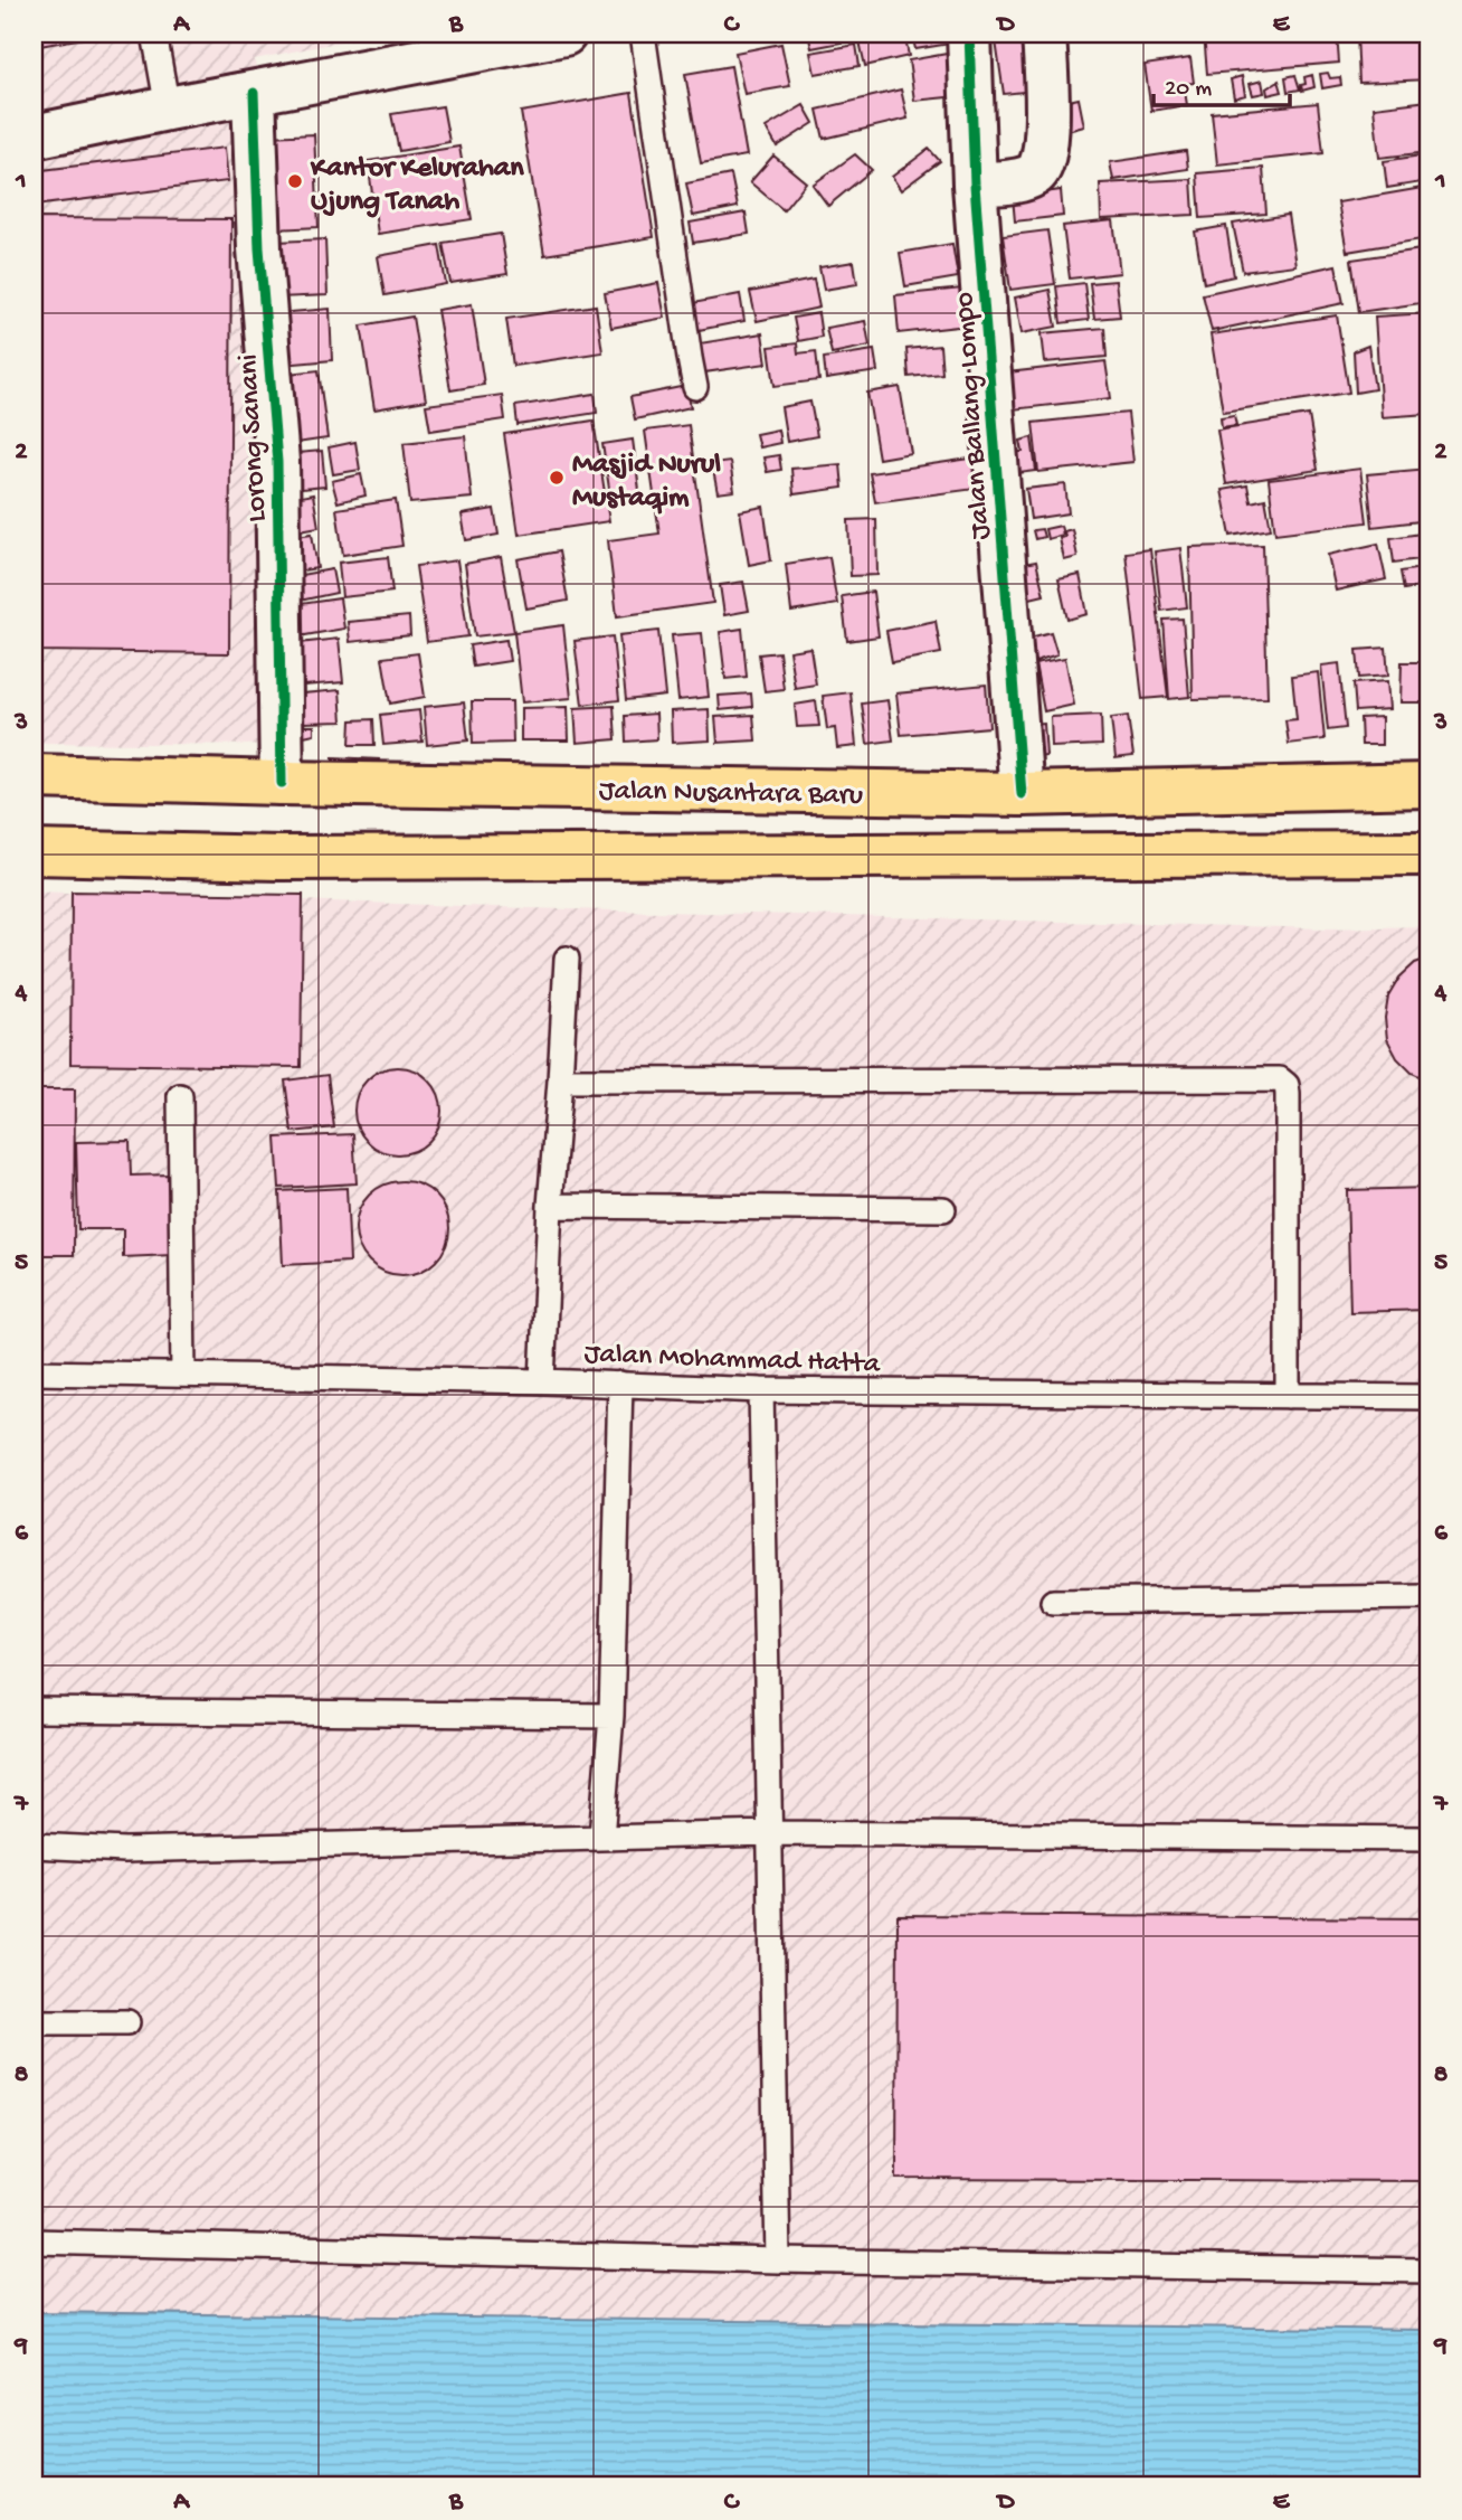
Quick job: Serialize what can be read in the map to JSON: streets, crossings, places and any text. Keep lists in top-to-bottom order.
{
  "streets": {
    "highway": ["Jalan Nusantara Baru"],
    "street": ["Jalan Ballang Lompo", "Lorong Sanani"],
    "lane": ["Jalan Mohammad Hatta"]
  },
  "crossings": [
    ["Jalan Ballang Lompo", "Jalan Nusantara Baru"],
    ["Lorong Sanani", "Jalan Nusantara Baru"]
  ],
  "places": ["Kantor Kelurahan Ujung Tanah", "Masjid Nurul Mustaqim"],
  "scale_bar": "20 m",
  "grid": {
    "columns": [
      "A",
      "B",
      "C",
      "D",
      "E"
    ],
    "rows": [
      "1",
      "2",
      "3",
      "4",
      "5",
      "6",
      "7",
      "8",
      "9"
    ]
  }
}
